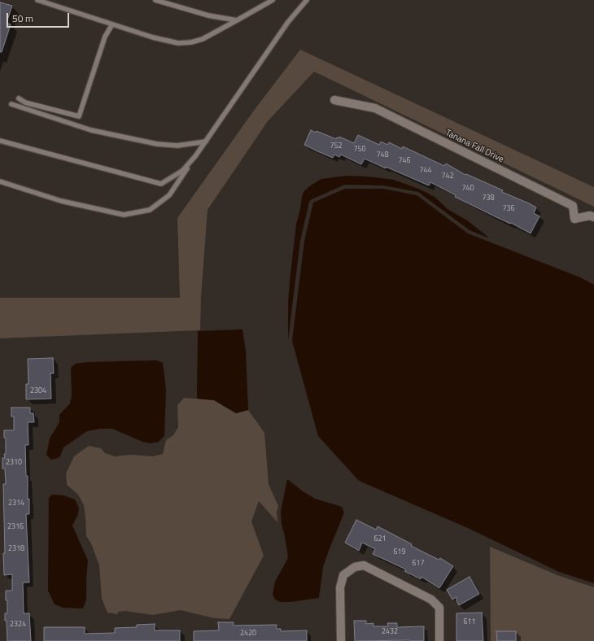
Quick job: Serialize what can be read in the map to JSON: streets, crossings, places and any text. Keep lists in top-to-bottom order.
{
  "streets": {
    "street": ["Tanana Fall Drive"]
  },
  "house_numbers": [
    "752",
    "750",
    "748",
    "746",
    "744",
    "742",
    "740",
    "738",
    "736",
    "2304",
    "2310",
    "2314",
    "2316",
    "621",
    "2318",
    "619",
    "617",
    "611",
    "2324",
    "2432",
    "2420"
  ],
  "scale_bar": "50 m"
}
